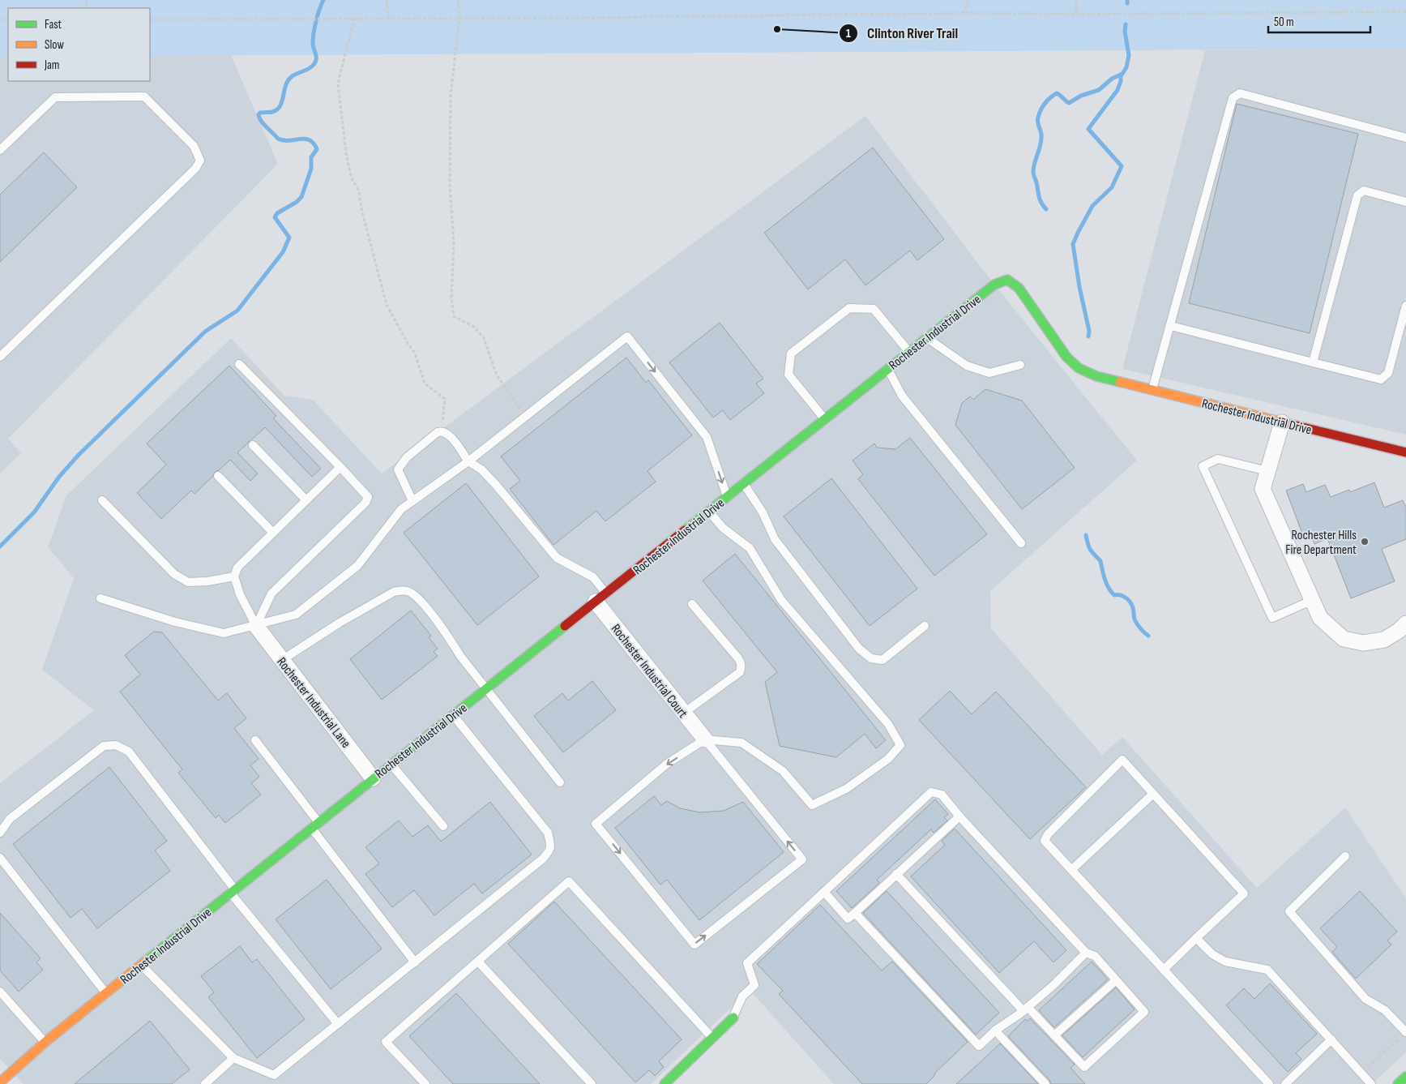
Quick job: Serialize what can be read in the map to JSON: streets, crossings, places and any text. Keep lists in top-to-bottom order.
{
  "streets": {
    "street": ["Rochester Industrial Drive", "Rochester Industrial Court", "Rochester Industrial Lane"]
  },
  "crossings": [
    ["Rochester Industrial Drive", "Rochester Industrial Court"],
    ["Rochester Industrial Drive", "Rochester Industrial Lane"]
  ],
  "places": ["Clinton River Trail", "Rochester Hills Fire Department"],
  "legend": ["Fast", "Slow", "Jam"],
  "scale_bar": "50 m"
}
